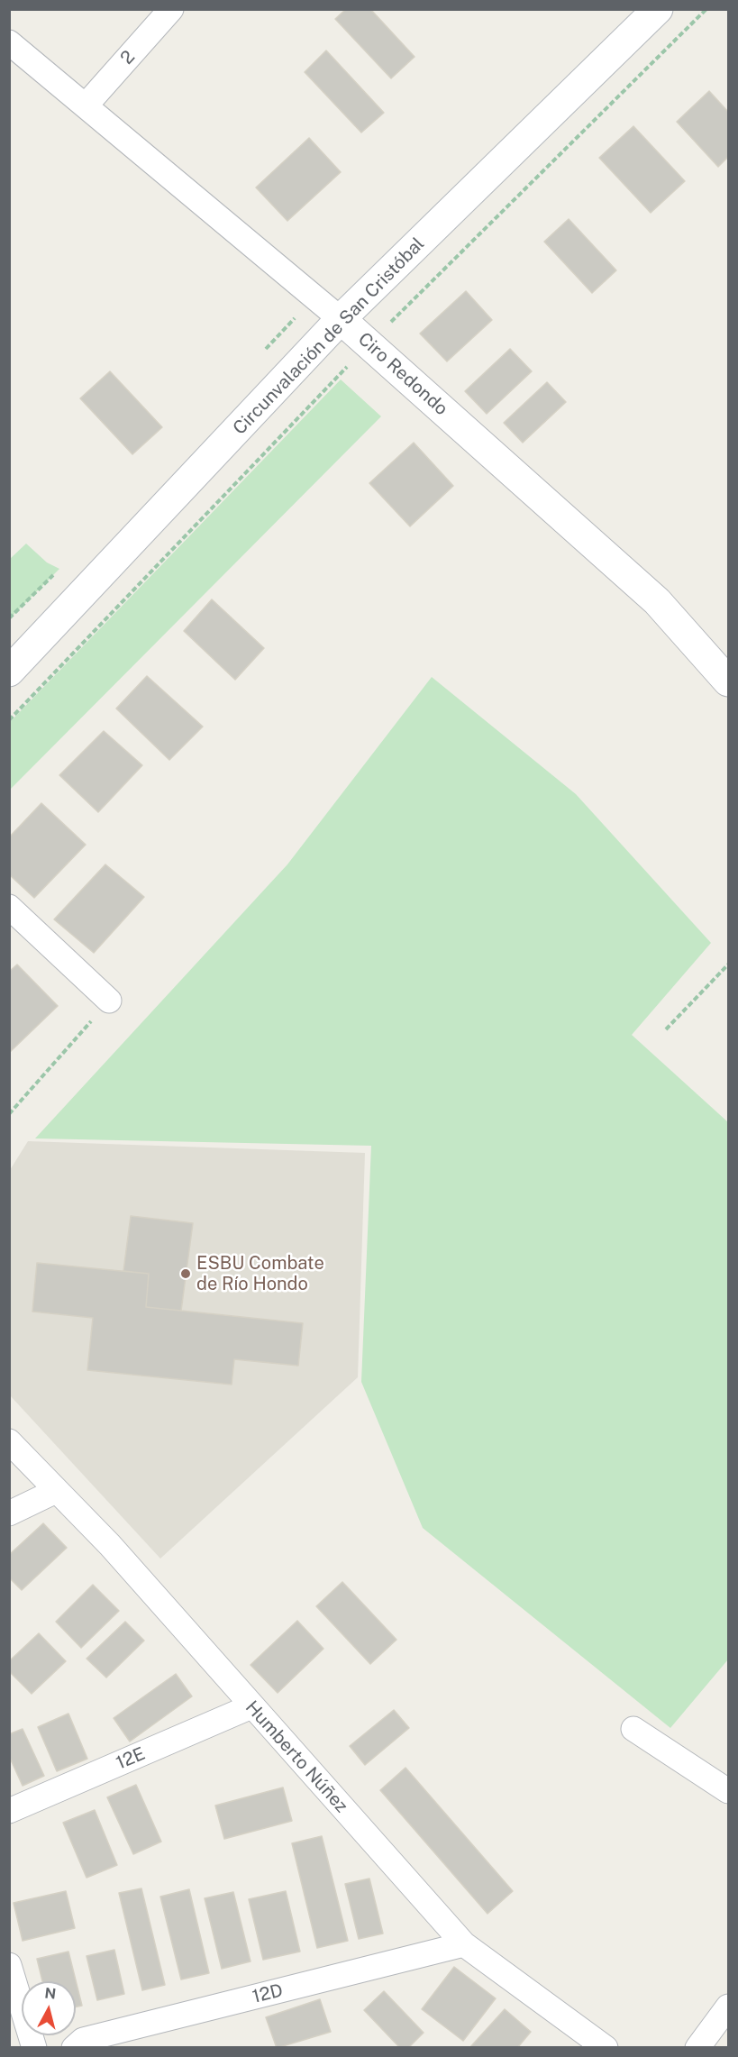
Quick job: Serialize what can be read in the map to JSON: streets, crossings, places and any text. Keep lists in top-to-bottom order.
{
  "streets": {
    "main road": ["Circunvalación de San Cristóbal", "Ciro Redondo"],
    "street": [
      "2",
      "Humberto Núñez",
      "12E",
      "12D"
    ]
  },
  "crossings": [
    ["2", "Ciro Redondo"],
    ["Circunvalación de San Cristóbal", "Ciro Redondo"],
    ["Humberto Núñez", "12E"],
    ["Humberto Núñez", "12D"]
  ],
  "places": ["ESBU Combate de Río Hondo"],
  "north": "top"
}
